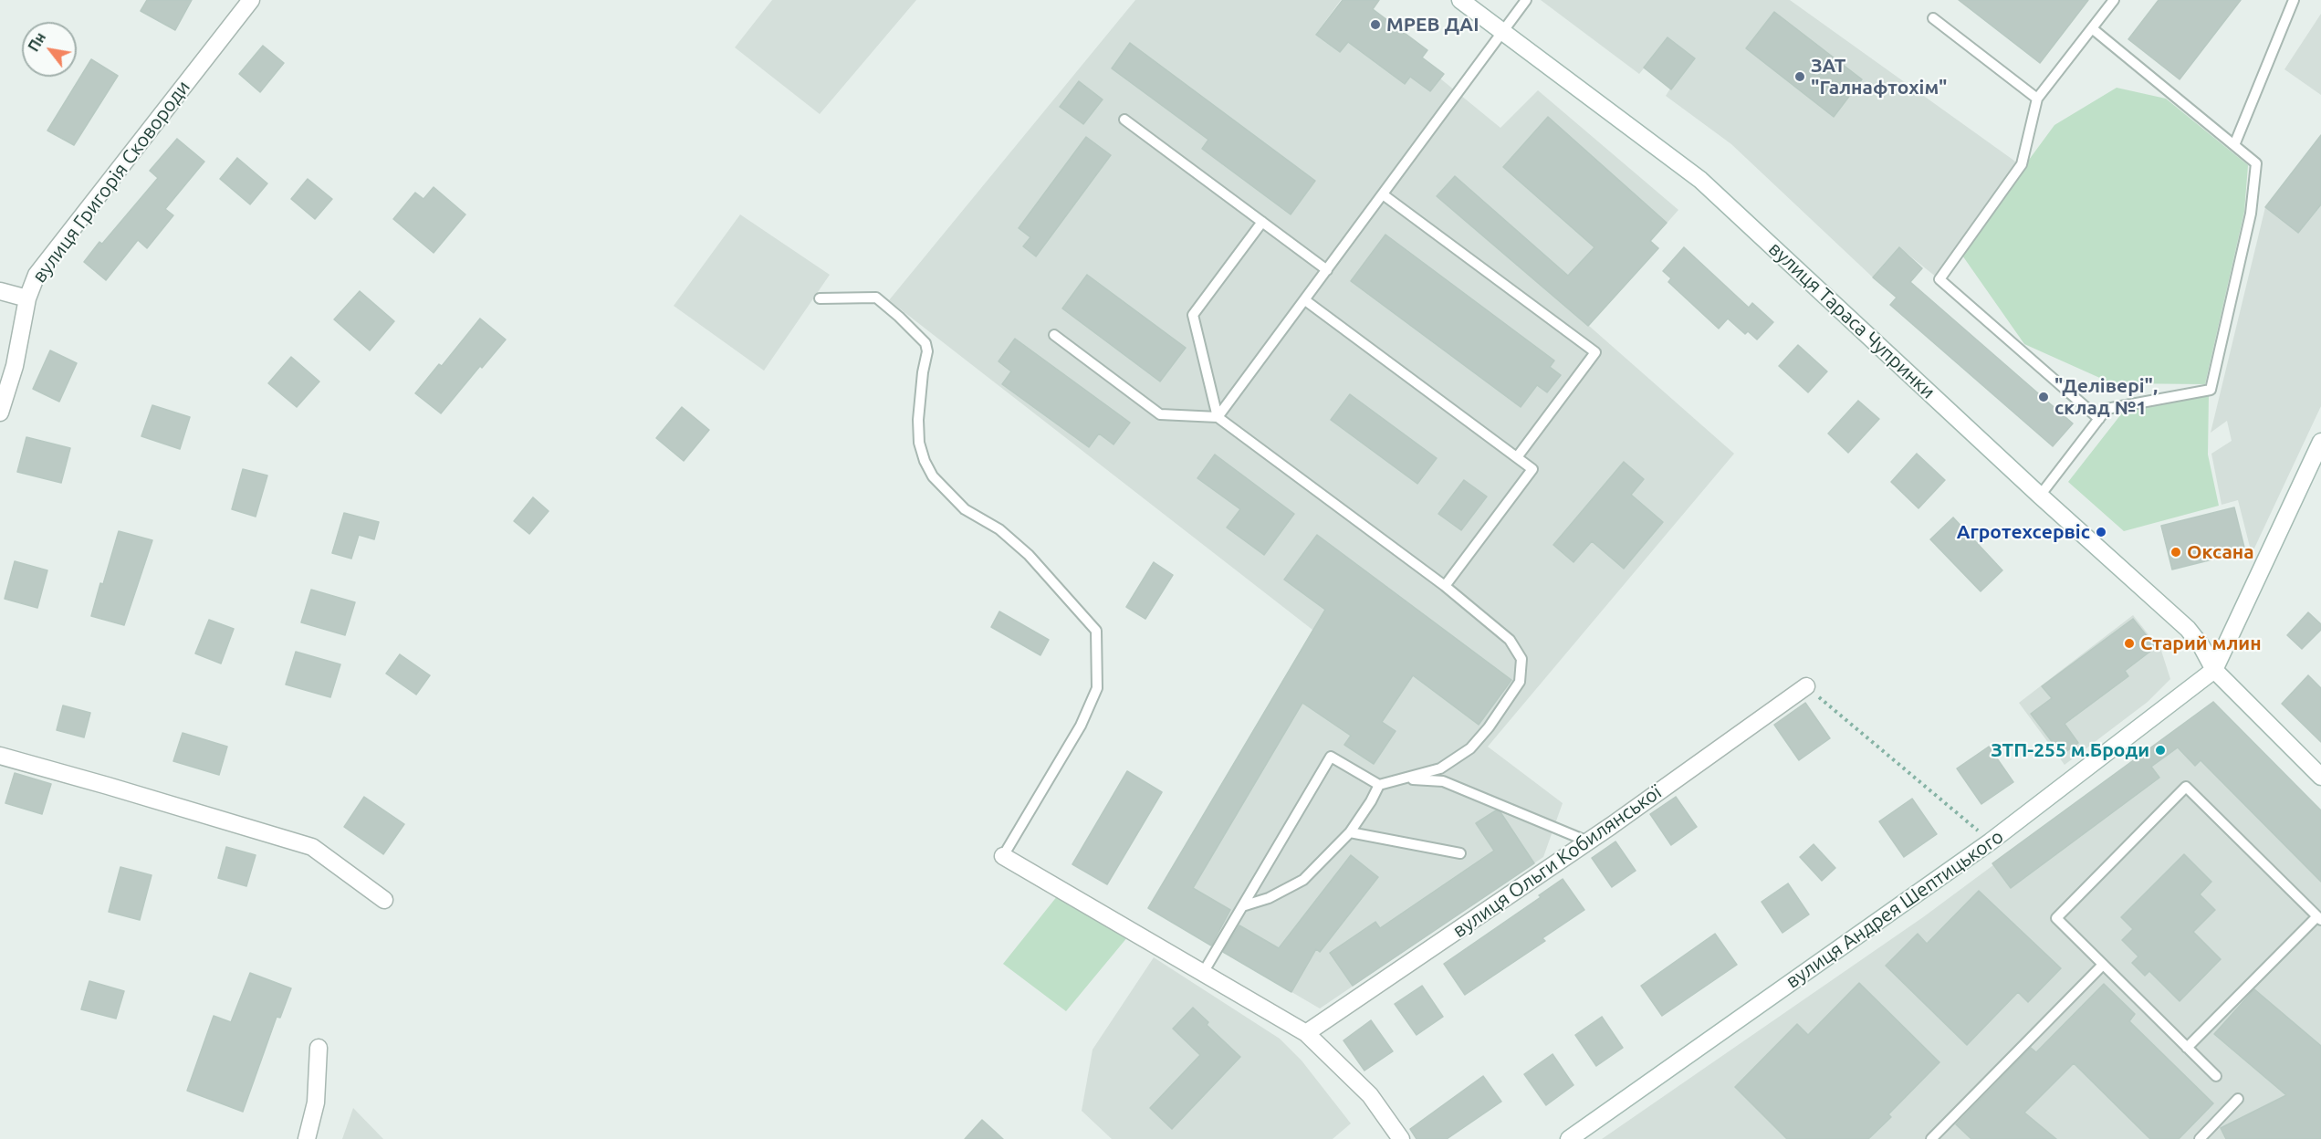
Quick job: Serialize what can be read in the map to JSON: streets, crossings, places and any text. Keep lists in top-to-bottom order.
{
  "streets": {
    "street": [
      "вулиця Григорія Сковороди",
      "вулиця Тараса Чупринки",
      "вулиця Ольги Кобилянської",
      "вулиця Андрея Шептицького"
    ]
  },
  "crossings": [
    ["вулиця Тараса Чупринки", "вулиця Андрея Шептицького"]
  ],
  "places": [
    "МРЕВ ДАІ",
    "ЗАТ \"Галнафтохім\"",
    "\"Делівері\", склад №1",
    "Агротехсервіс",
    "Оксана",
    "Старий млин",
    "ЗТП-255 м.Броди"
  ],
  "north": "top left"
}
